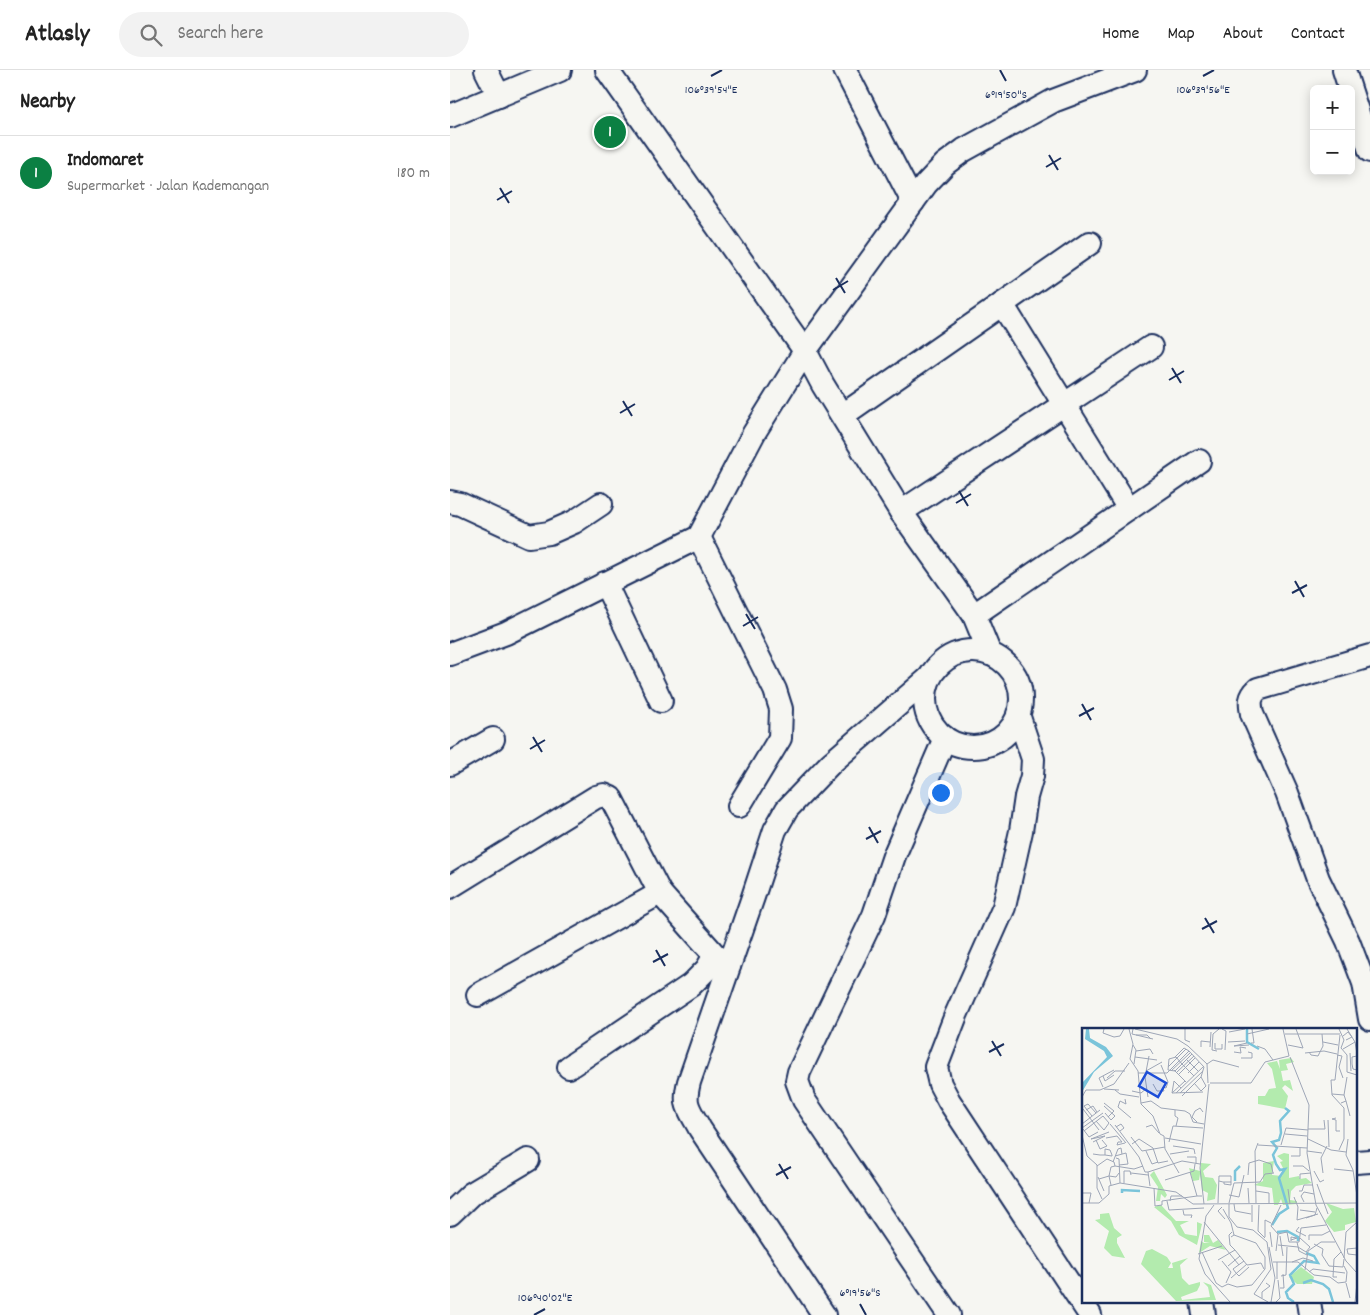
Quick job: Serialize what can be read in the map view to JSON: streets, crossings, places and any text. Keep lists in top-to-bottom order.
{
  "page": {
    "header": "Atlasly",
    "search": "Search here",
    "nav": [
      "Home",
      "Map",
      "About",
      "Contact"
    ],
    "heading": "Nearby",
    "map_buttons": ["+", "−"],
    "pins": "1",
    "list": [
      {
        "mark": "1",
        "name": "Indomaret",
        "note": "Supermarket · Jalan Kademangan",
        "value": "180 m"
      }
    ]
  },
  "coordinates": [
    "106°39'54\"E",
    "106°39'56\"E",
    "6°19'50\"S",
    "6°19'56\"S",
    "106°40'02\"E"
  ]
}
